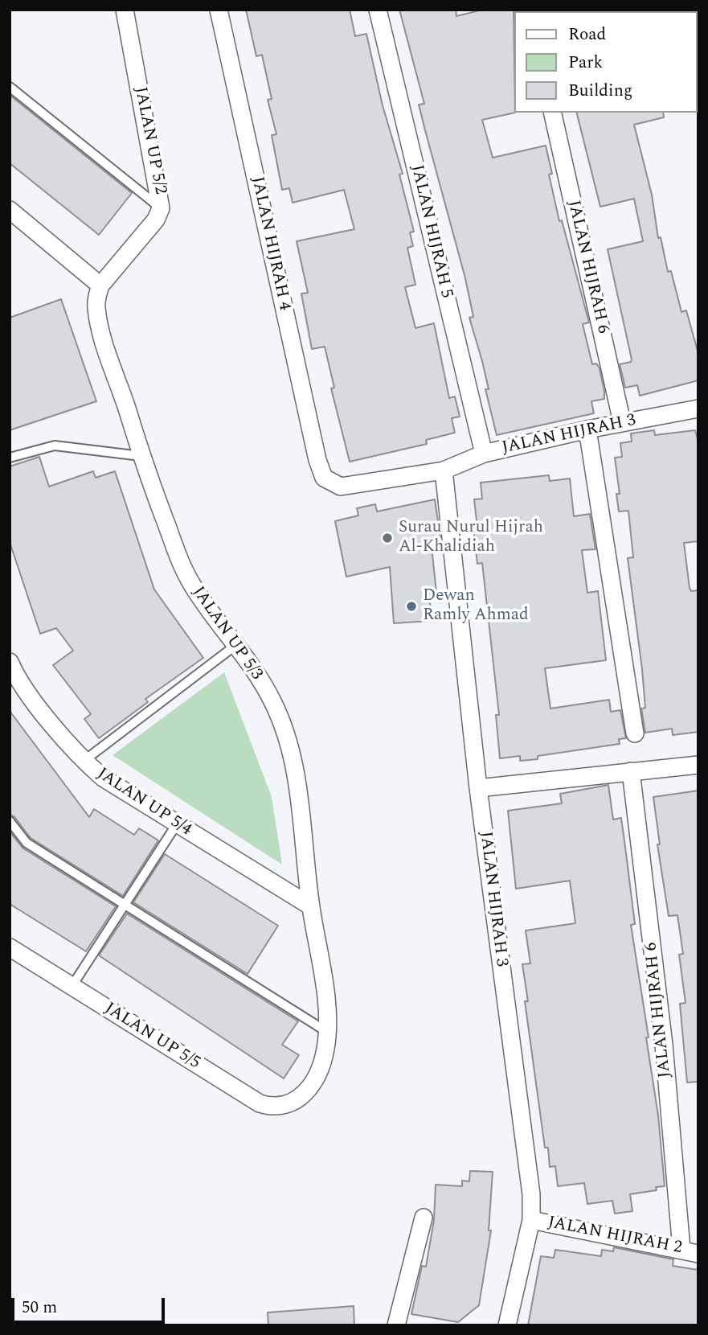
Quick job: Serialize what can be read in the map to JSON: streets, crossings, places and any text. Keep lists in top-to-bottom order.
{
  "streets": {
    "street": [
      "JALAN UP 5/2",
      "JALAN HIJRAH 5",
      "JALAN HIJRAH 4",
      "JALAN HIJRAH 6",
      "JALAN HIJRAH 3",
      "JALAN UP 5/3",
      "JALAN UP 5/4",
      "JALAN UP 5/5",
      "JALAN HIJRAH 2"
    ]
  },
  "crossings": [
    ["JALAN UP 5/2", "JALAN UP 5/3"],
    ["JALAN HIJRAH 5", "JALAN HIJRAH 3"],
    ["JALAN HIJRAH 4", "JALAN HIJRAH 3"],
    ["JALAN HIJRAH 6", "JALAN HIJRAH 3"],
    ["JALAN HIJRAH 6", "JALAN HIJRAH 2"],
    ["JALAN HIJRAH 3", "JALAN HIJRAH 2"],
    ["JALAN UP 5/3", "JALAN UP 5/4"],
    ["JALAN UP 5/3", "JALAN UP 5/5"]
  ],
  "places": ["Surau Nurul Hijrah Al-Khalidiah", "Dewan Ramly Ahmad"],
  "legend": ["Road", "Park", "Building"],
  "scale_bar": "50 m"
}
